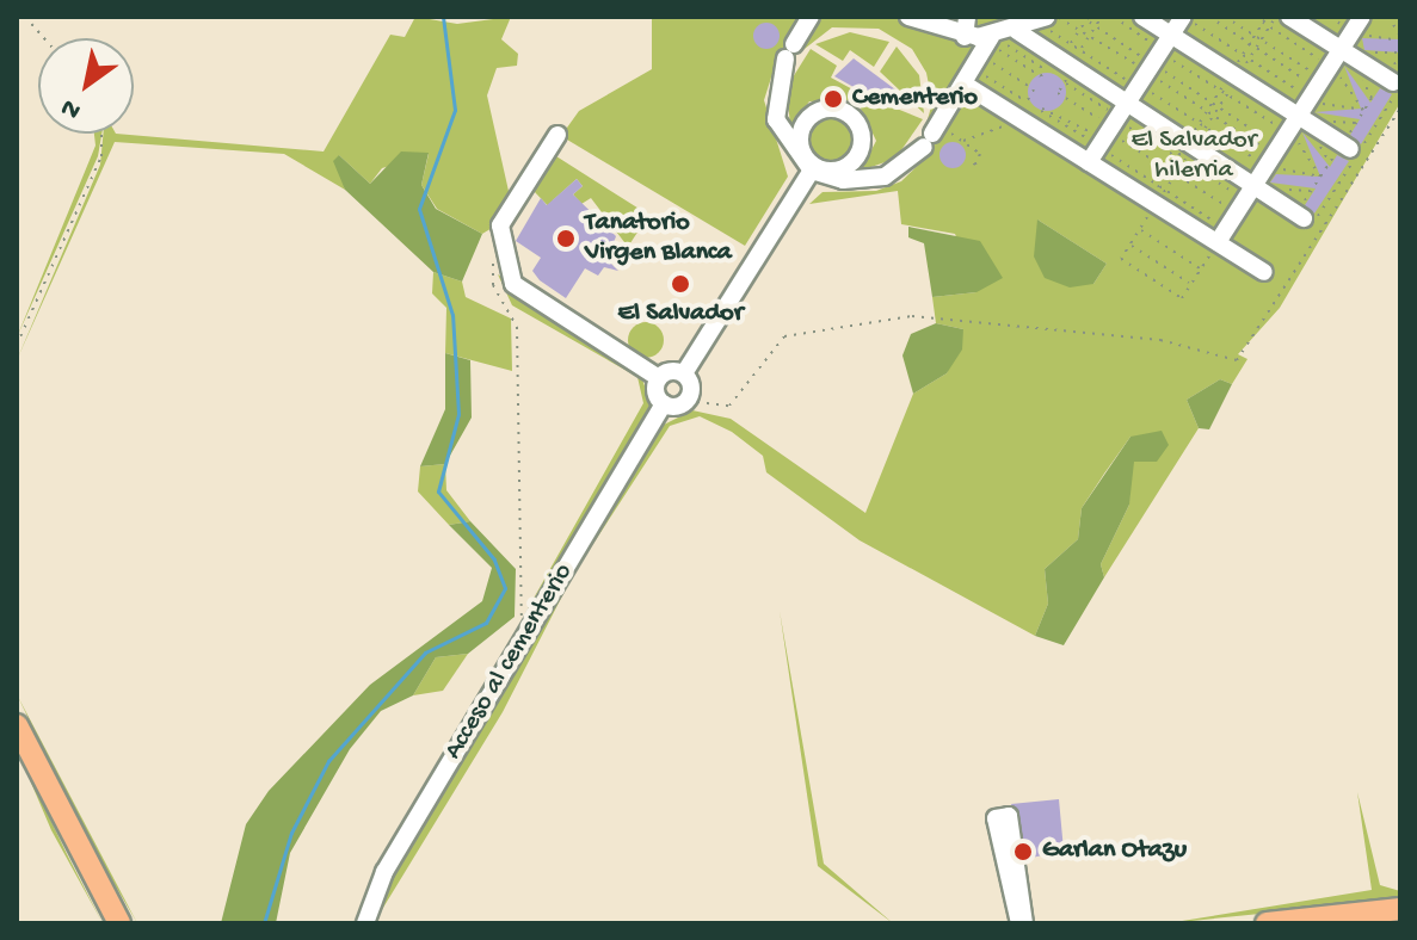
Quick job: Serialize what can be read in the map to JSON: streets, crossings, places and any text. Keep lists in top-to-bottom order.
{
  "streets": {
    "street": ["Acceso al cementerio"]
  },
  "parks": ["El Salvador hilerria"],
  "places": [
    "Cementerio",
    "Tanatorio Virgen Blanca",
    "El Salvador",
    "Garlan Otazu"
  ],
  "north": "bottom left"
}
